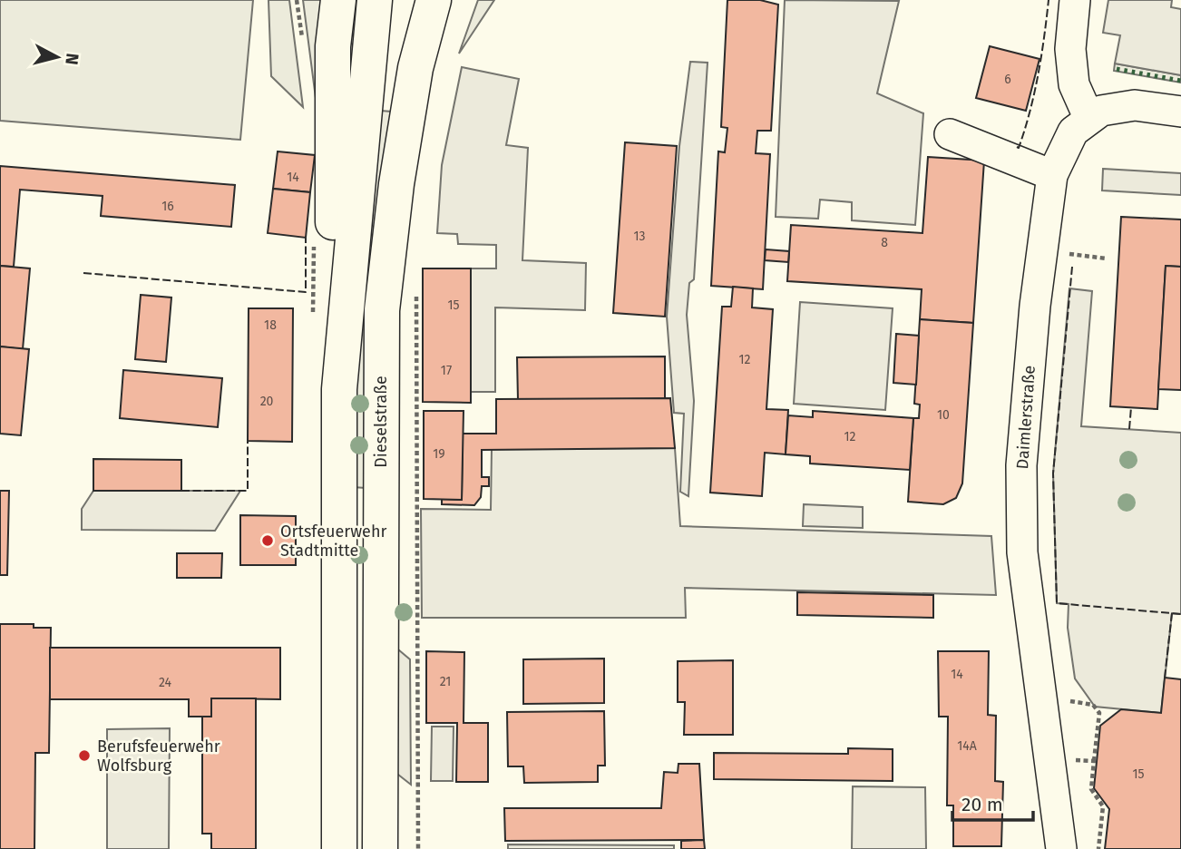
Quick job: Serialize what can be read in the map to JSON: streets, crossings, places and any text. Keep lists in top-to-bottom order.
{
  "streets": {
    "main road": ["Dieselstraße"],
    "street": ["Daimlerstraße"]
  },
  "places": ["Ortsfeuerwehr Stadtmitte", "Berufsfeuerwehr Wolfsburg"],
  "house_numbers": [
    "6",
    "14",
    "16",
    "13",
    "8",
    "15",
    "18",
    "12",
    "17",
    "20",
    "10",
    "12",
    "19",
    "14",
    "21",
    "24",
    "14A",
    "15"
  ],
  "scale_bar": "20 m",
  "north": "right"
}
